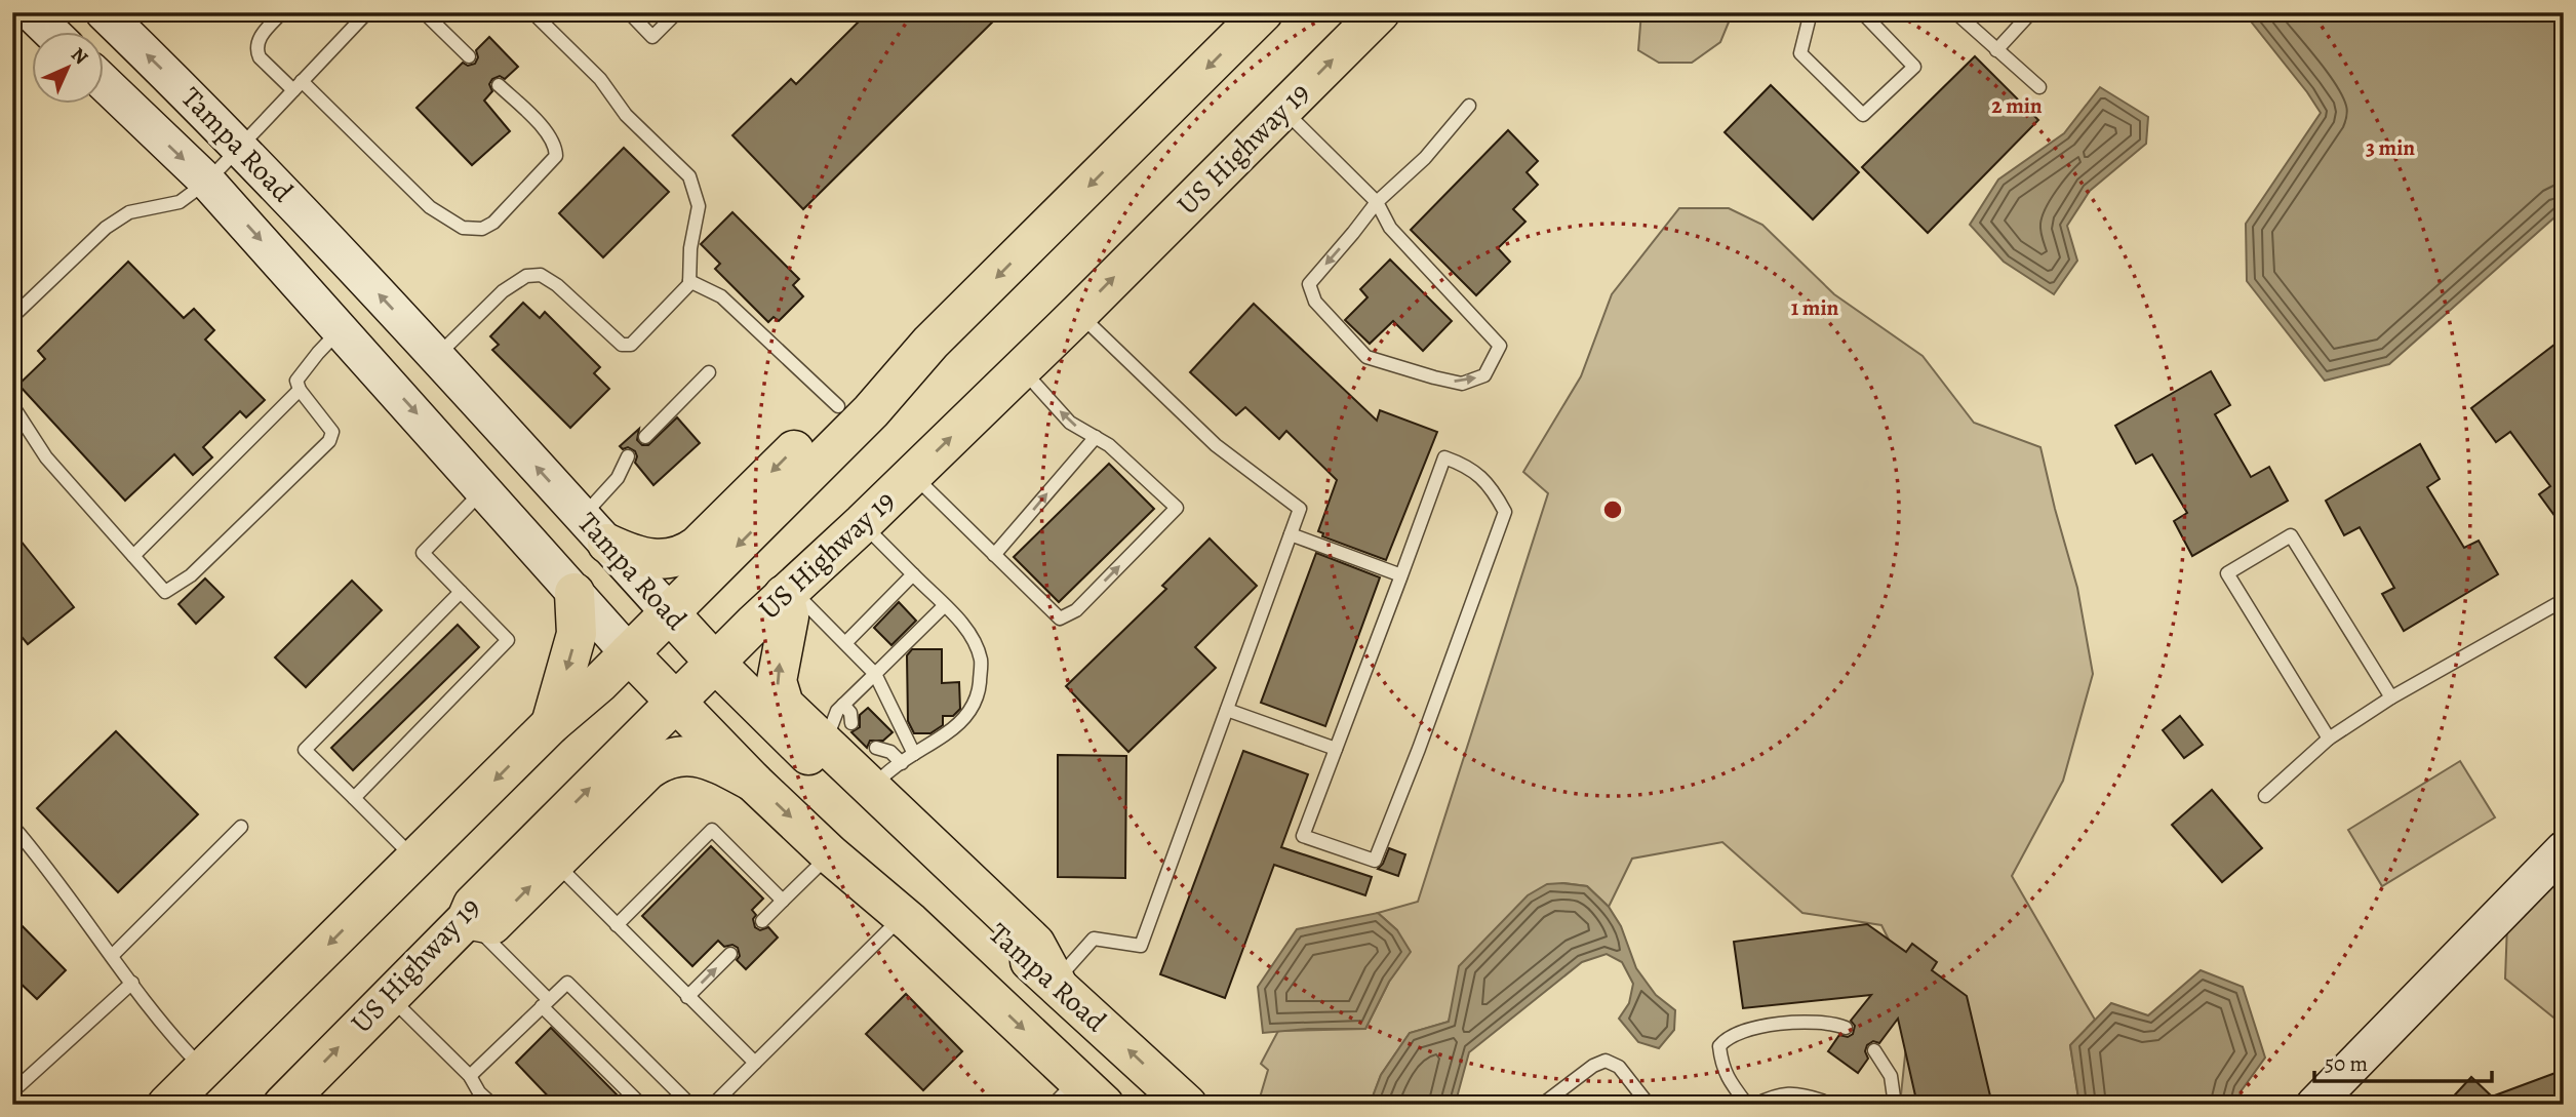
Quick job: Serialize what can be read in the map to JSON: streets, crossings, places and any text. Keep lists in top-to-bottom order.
{
  "streets": {
    "main road": ["Tampa Road", "US Highway 19"]
  },
  "crossings": [
    ["Tampa Road", "US Highway 19"]
  ],
  "scale_bar": "50 m",
  "north": "top right",
  "rings": ["2 min", "3 min", "1 min"]
}
